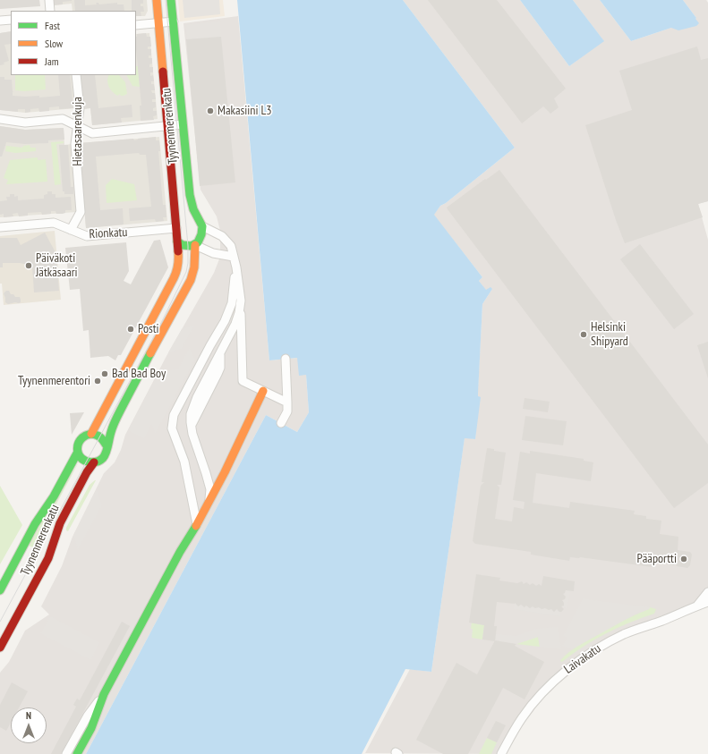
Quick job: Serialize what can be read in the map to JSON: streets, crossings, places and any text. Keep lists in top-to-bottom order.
{
  "streets": {
    "main road": ["Tyynenmerenkatu"],
    "street": ["Hietasaarenkuja", "Rionkatu", "Laivakatu"]
  },
  "crossings": [
    ["Tyynenmerenkatu", "Rionkatu"],
    ["Hietasaarenkuja", "Rionkatu"]
  ],
  "places": [
    "Makasiini L3",
    "Päiväkoti Jätkäsaari",
    "Posti",
    "Helsinki Shipyard",
    "Bad Bad Boy",
    "Tyynenmerentori",
    "Pääportti"
  ],
  "legend": ["Fast", "Slow", "Jam"],
  "north": "top"
}
